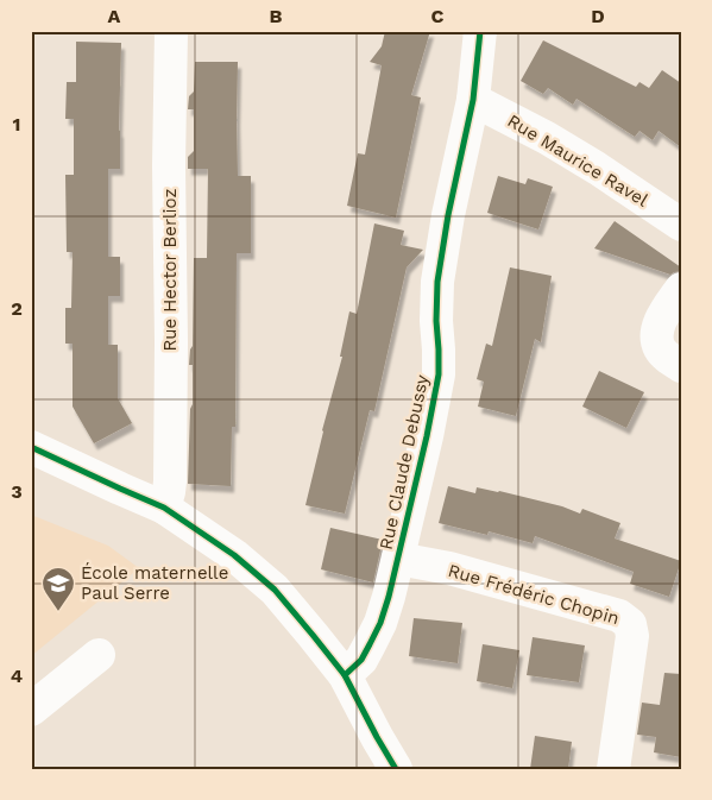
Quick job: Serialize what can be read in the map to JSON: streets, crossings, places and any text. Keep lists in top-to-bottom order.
{
  "streets": {
    "street": [
      "Rue Maurice Ravel",
      "Rue Hector Berlioz",
      "Rue Claude Debussy",
      "Rue Frédéric Chopin"
    ]
  },
  "crossings": [
    ["Rue Maurice Ravel", "Rue Claude Debussy"],
    ["Rue Claude Debussy", "Rue Frédéric Chopin"]
  ],
  "places": {
    "school or university": ["École maternelle Paul Serre"]
  },
  "grid": {
    "columns": [
      "A",
      "B",
      "C",
      "D"
    ],
    "rows": [
      "1",
      "2",
      "3",
      "4"
    ]
  }
}
